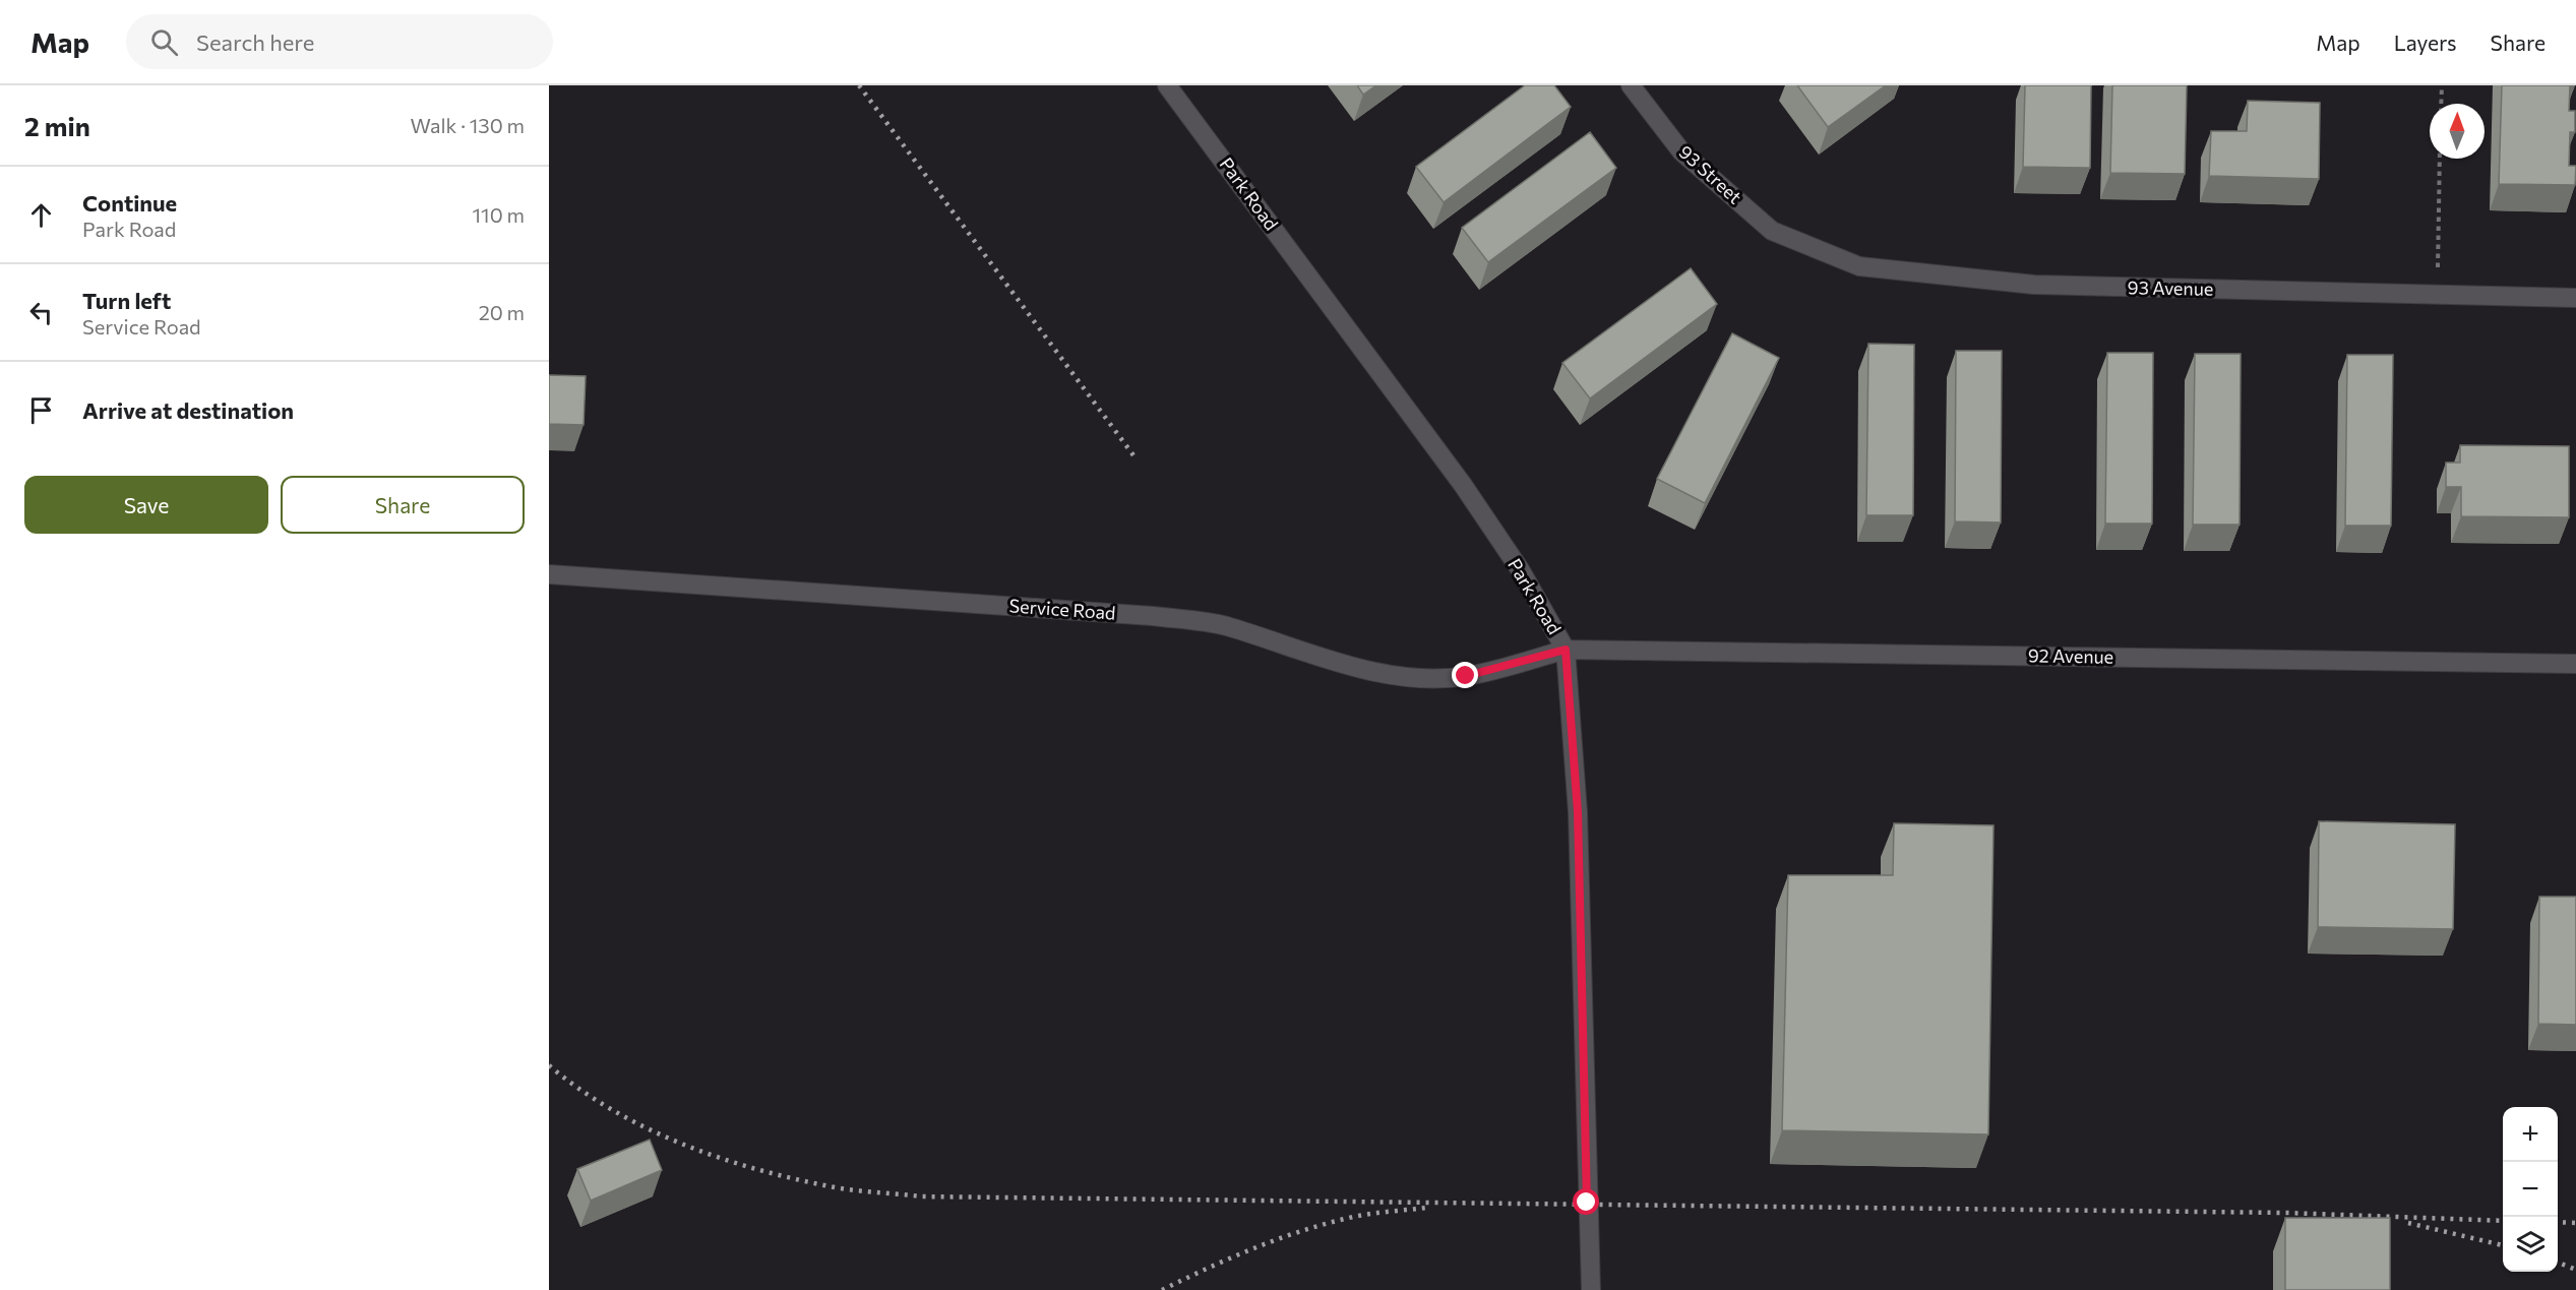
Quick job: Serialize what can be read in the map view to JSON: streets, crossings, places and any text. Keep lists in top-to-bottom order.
{
  "streets": {
    "street": [
      "93 Street",
      "Park Road",
      "93 Avenue",
      "Service Road",
      "92 Avenue"
    ]
  },
  "crossings": [
    ["93 Street", "93 Avenue"],
    ["Park Road", "Service Road"],
    ["Park Road", "92 Avenue"],
    ["Service Road", "92 Avenue"]
  ],
  "north": "top",
  "page": {
    "header": "Map",
    "search": "Search here",
    "nav": ["Map", "Layers", "Share"],
    "heading": ["2 min", "Walk · 130 m"],
    "list": [
      ["Continue", "Park Road", "110 m"],
      ["Turn left", "Service Road", "20 m"],
      "Arrive at destination"
    ],
    "buttons": ["Save", "Share"],
    "map_buttons": ["+", "−"]
  }
}
